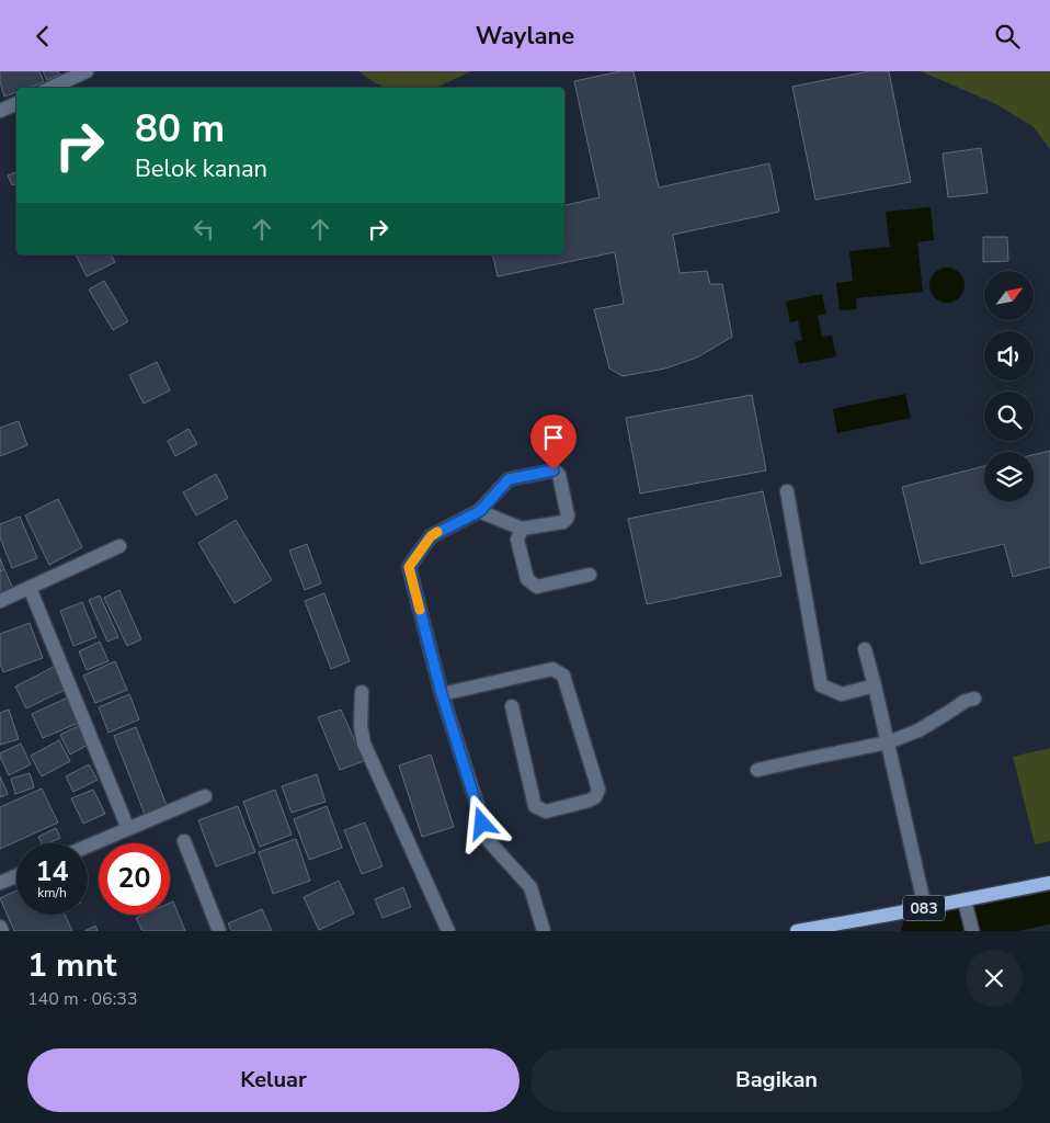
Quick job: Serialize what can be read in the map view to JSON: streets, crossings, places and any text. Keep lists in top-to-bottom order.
{
  "streets": {
    "main road": ["083"]
  },
  "north": "top right",
  "page": {
    "header": "Waylane",
    "turn": ["80 m", "Belok kanan"],
    "speed": "14 km/h",
    "limit": "20",
    "heading": ["1 mnt", "140 m · 06:33"],
    "buttons": ["Keluar", "Bagikan"]
  }
}
